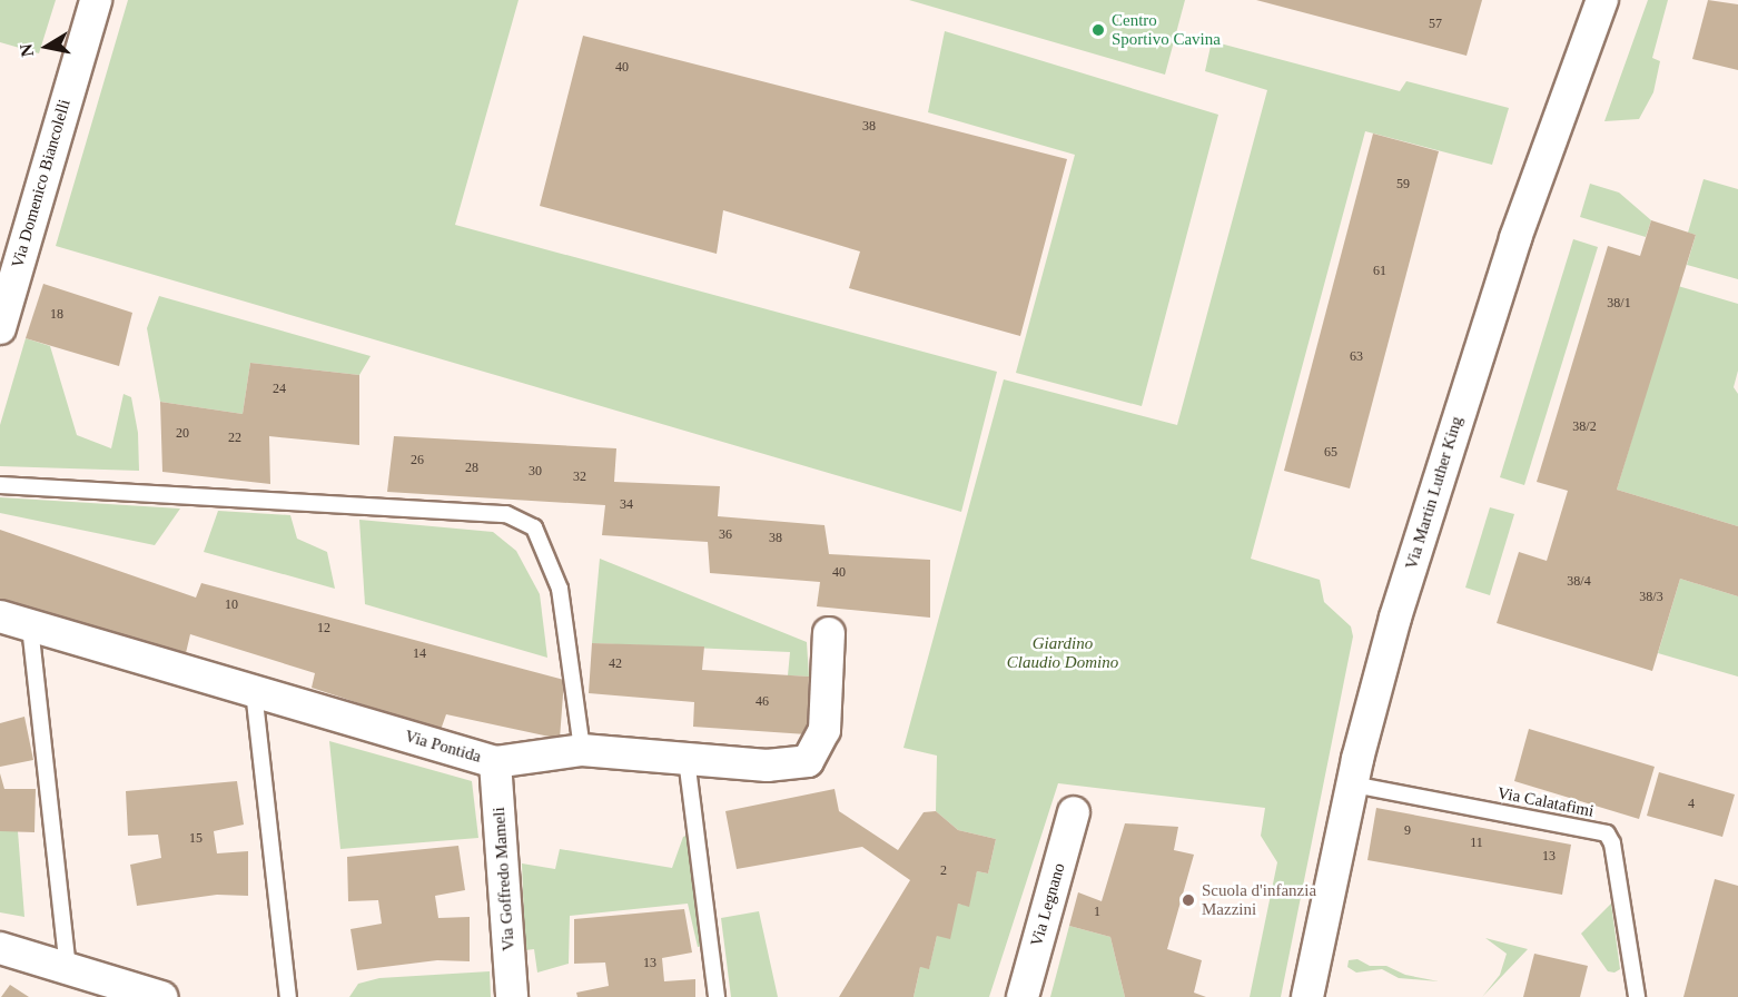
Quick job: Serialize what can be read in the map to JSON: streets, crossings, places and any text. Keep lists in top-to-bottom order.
{
  "streets": {
    "street": [
      "Via Domenico Biancolelli",
      "Via Martin Luther King",
      "Via Pontida",
      "Via Goffredo Mameli",
      "Via Legnano"
    ],
    "lane": ["Via Calatafimi"]
  },
  "crossings": [
    ["Via Martin Luther King", "Via Calatafimi"],
    ["Via Pontida", "Via Goffredo Mameli"]
  ],
  "parks": ["Giardino Claudio Domino"],
  "places": ["Centro Sportivo Cavina", "Scuola d'infanzia Mazzini"],
  "house_numbers": [
    "57",
    "40",
    "38",
    "59",
    "61",
    "38/1",
    "18",
    "63",
    "24",
    "38/2",
    "20",
    "22",
    "65",
    "26",
    "28",
    "30",
    "32",
    "34",
    "36",
    "38",
    "40",
    "38/4",
    "38/3",
    "10",
    "12",
    "14",
    "42",
    "46",
    "4",
    "9",
    "15",
    "11",
    "13",
    "2",
    "1",
    "13"
  ],
  "north": "left"
}
